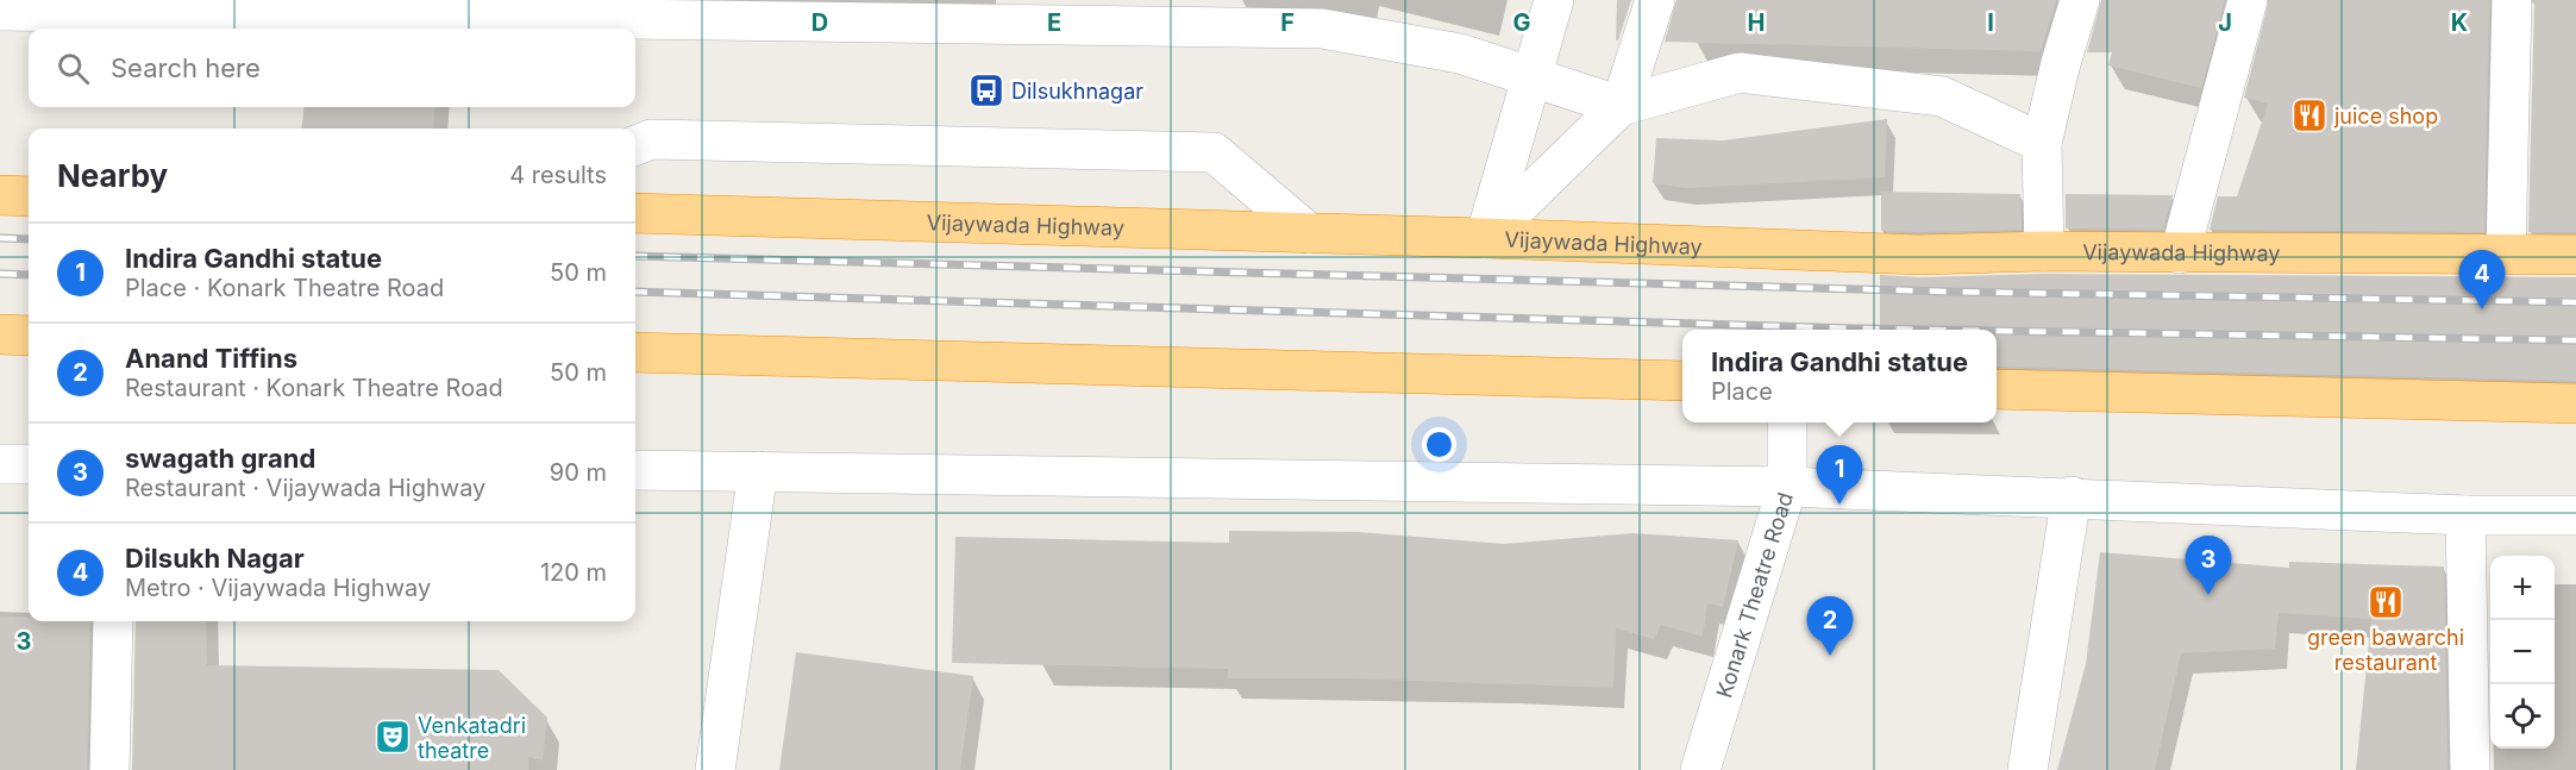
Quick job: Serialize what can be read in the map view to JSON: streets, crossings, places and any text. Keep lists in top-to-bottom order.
{
  "streets": {
    "highway": ["Vijaywada Highway"],
    "street": ["Konark Theatre Road"]
  },
  "places": {
    "bus stop": ["Dilsukhnagar"],
    "restaurant": ["juice shop", "green bawarchi restaurant"],
    "theatre": ["Venkatadri theatre"]
  },
  "page": {
    "search": "Search here",
    "heading": ["Nearby", "4 results"],
    "list": [
      {
        "mark": "1",
        "name": "Indira Gandhi statue",
        "note": "Place · Konark Theatre Road",
        "value": "50 m"
      },
      {
        "mark": "2",
        "name": "Anand Tiffins",
        "note": "Restaurant · Konark Theatre Road",
        "value": "50 m"
      },
      {
        "mark": "3",
        "name": "swagath grand",
        "note": "Restaurant · Vijaywada Highway",
        "value": "90 m"
      },
      {
        "mark": "4",
        "name": "Dilsukh Nagar",
        "note": "Metro · Vijaywada Highway",
        "value": "120 m"
      }
    ],
    "pins": [
      "4",
      "1",
      "3",
      "2"
    ],
    "popup": ["Indira Gandhi statue", "Place"],
    "map_buttons": ["+", "−"]
  },
  "grid": {
    "columns": [
      "D",
      "E",
      "F",
      "G",
      "H",
      "I",
      "J",
      "K"
    ],
    "rows": ["3"]
  }
}
